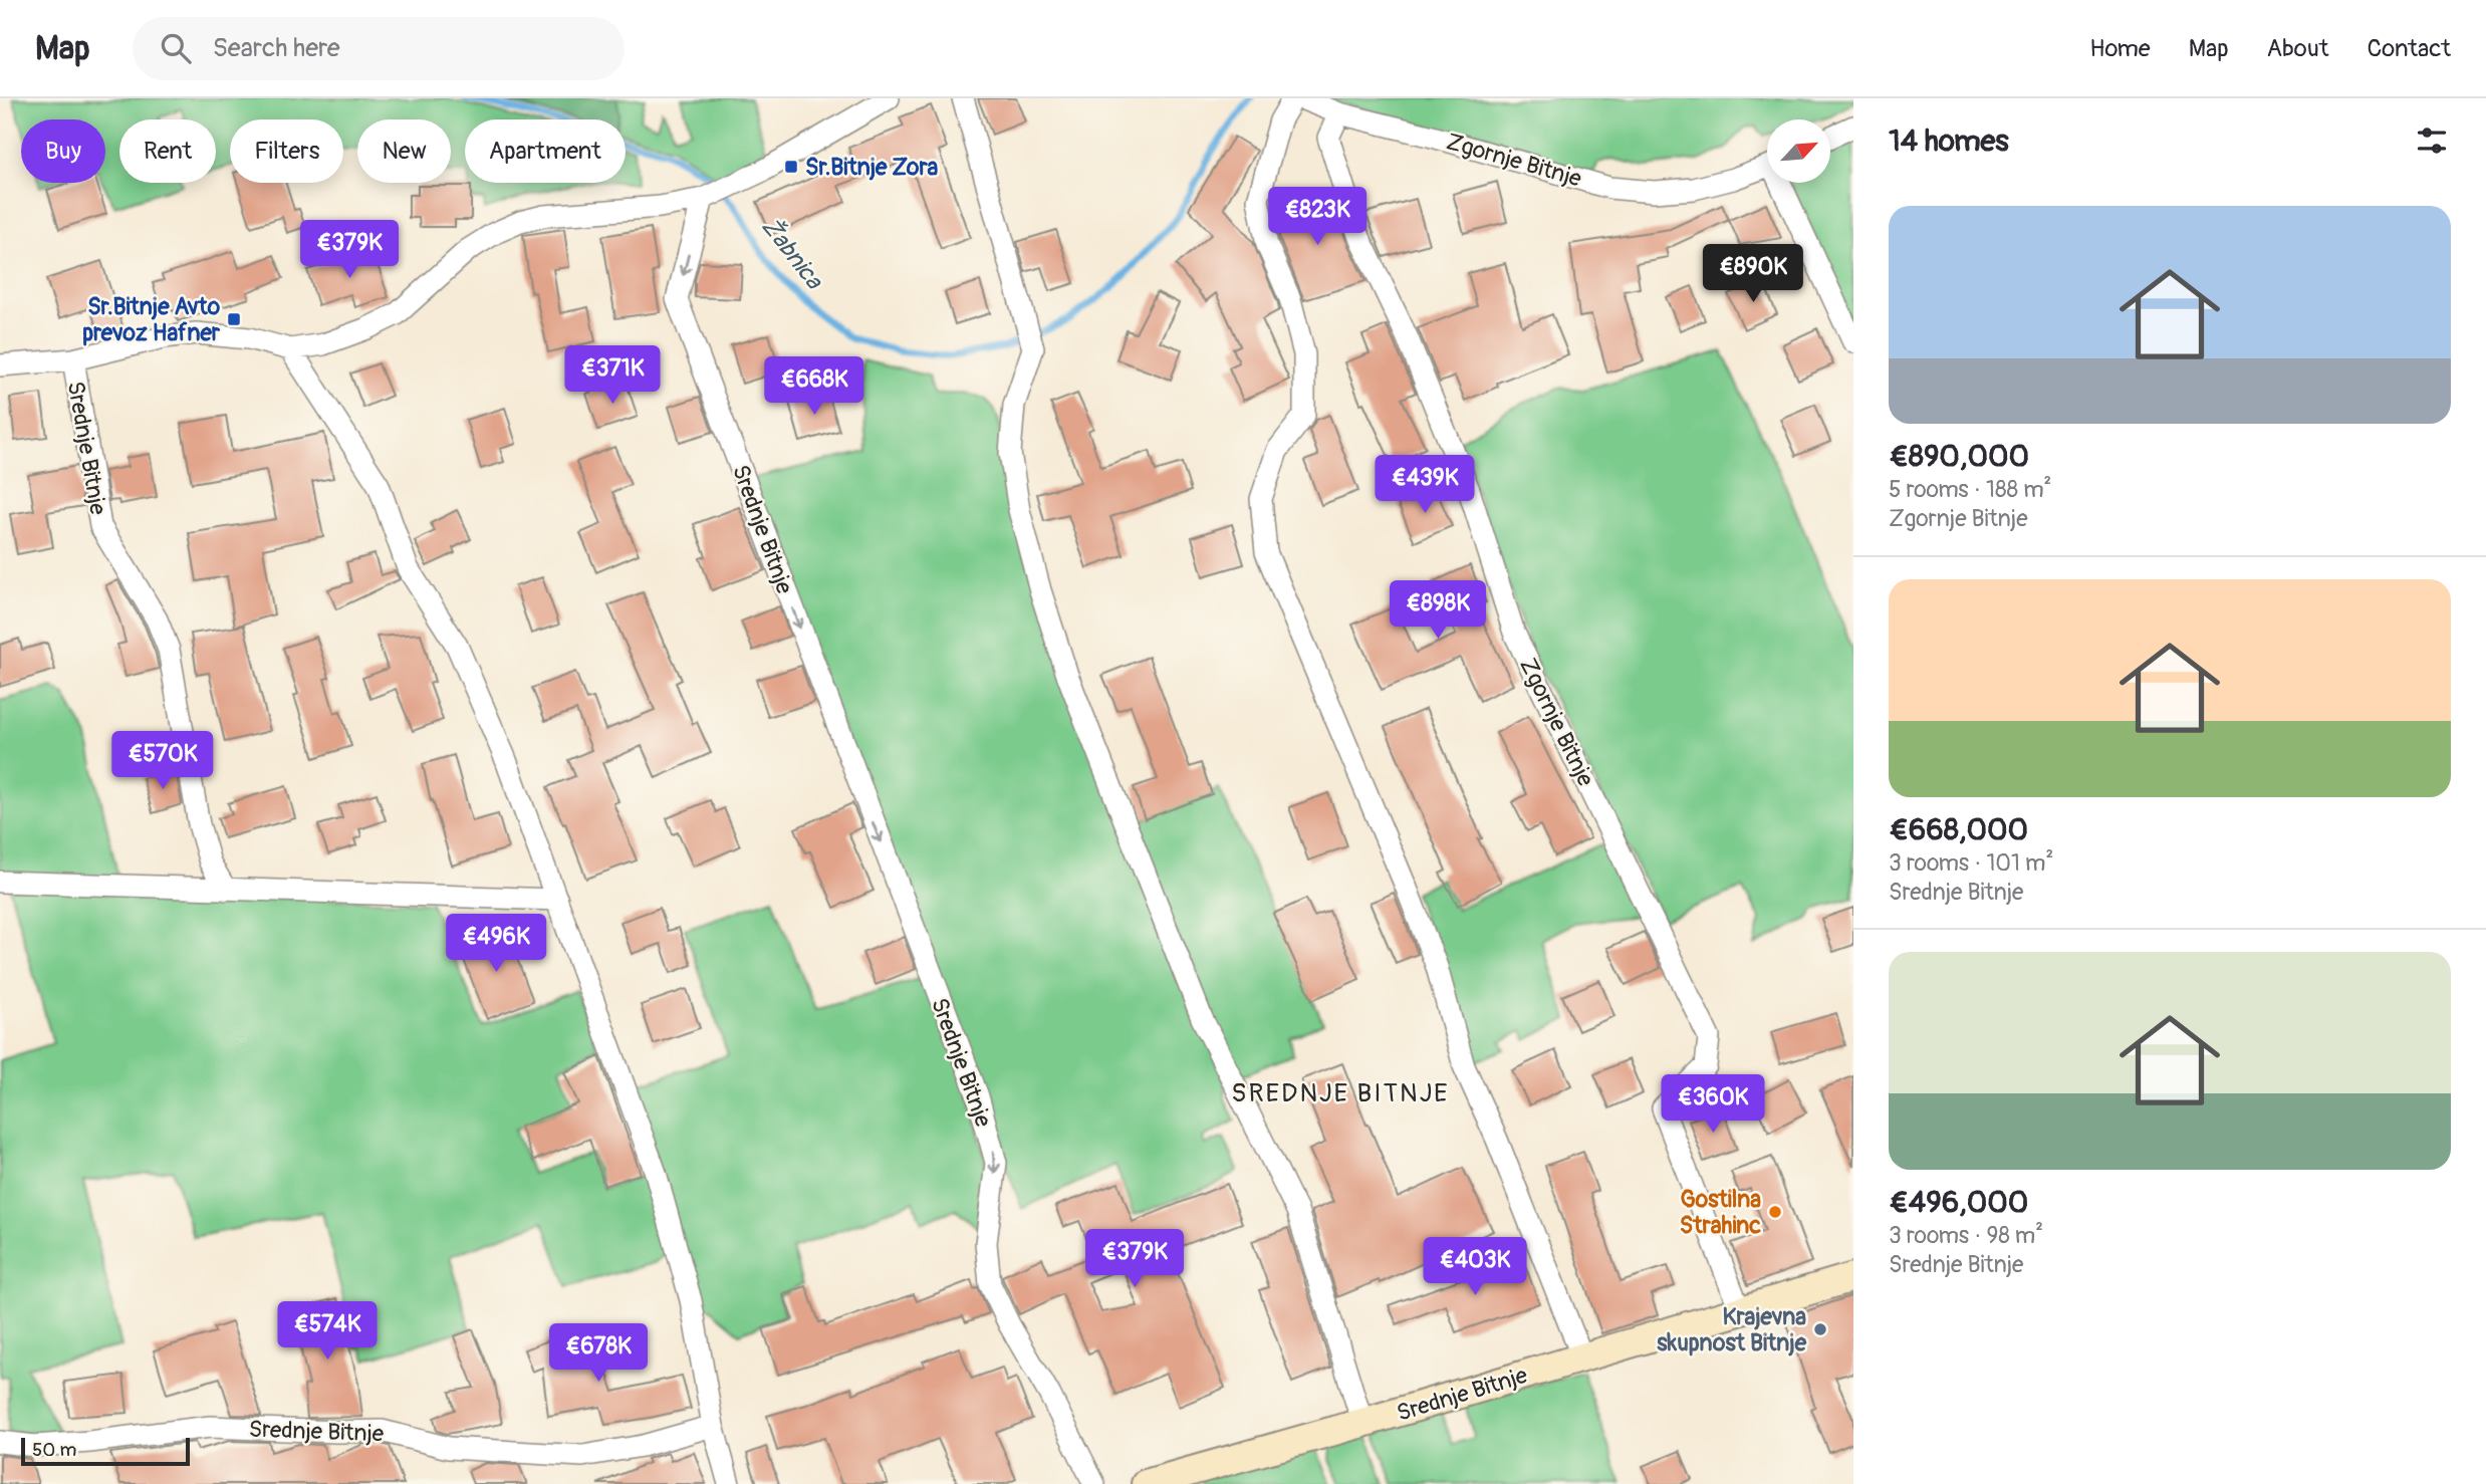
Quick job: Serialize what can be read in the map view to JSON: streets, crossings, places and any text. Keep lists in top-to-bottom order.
{
  "streets": {
    "main road": ["Srednje Bitnje"],
    "street": ["Zgornje Bitnje"]
  },
  "districts": ["SREDNJE BITNJE"],
  "water": ["Žabnica"],
  "places": {
    "transit": ["Sr.Bitnje Zora", "Sr.Bitnje Avto prevoz Hafner"],
    "other": ["Gostilna Strahinc", "Krajevna skupnost Bitnje"]
  },
  "scale_bar": "50 m",
  "north": "top right",
  "page": {
    "header": "Map",
    "search": "Search here",
    "nav": [
      "Home",
      "Map",
      "About",
      "Contact"
    ],
    "heading": "14 homes",
    "chip": [
      "Buy",
      "Rent",
      "Filters",
      "New",
      "Apartment"
    ],
    "list": [
      {
        "name": "€890,000",
        "note": "5 rooms · 188 m² · Zgornje Bitnje"
      },
      {
        "name": "€668,000",
        "note": "3 rooms · 101 m² · Srednje Bitnje"
      },
      {
        "name": "€496,000",
        "note": "3 rooms · 98 m² · Srednje Bitnje"
      }
    ],
    "price": [
      "€823K",
      "€379K",
      "€890K",
      "€371K",
      "€668K",
      "€439K",
      "€898K",
      "€570K",
      "€496K",
      "€360K",
      "€379K",
      "€403K",
      "€574K",
      "€678K"
    ],
    "scale": "50 m"
  }
}
